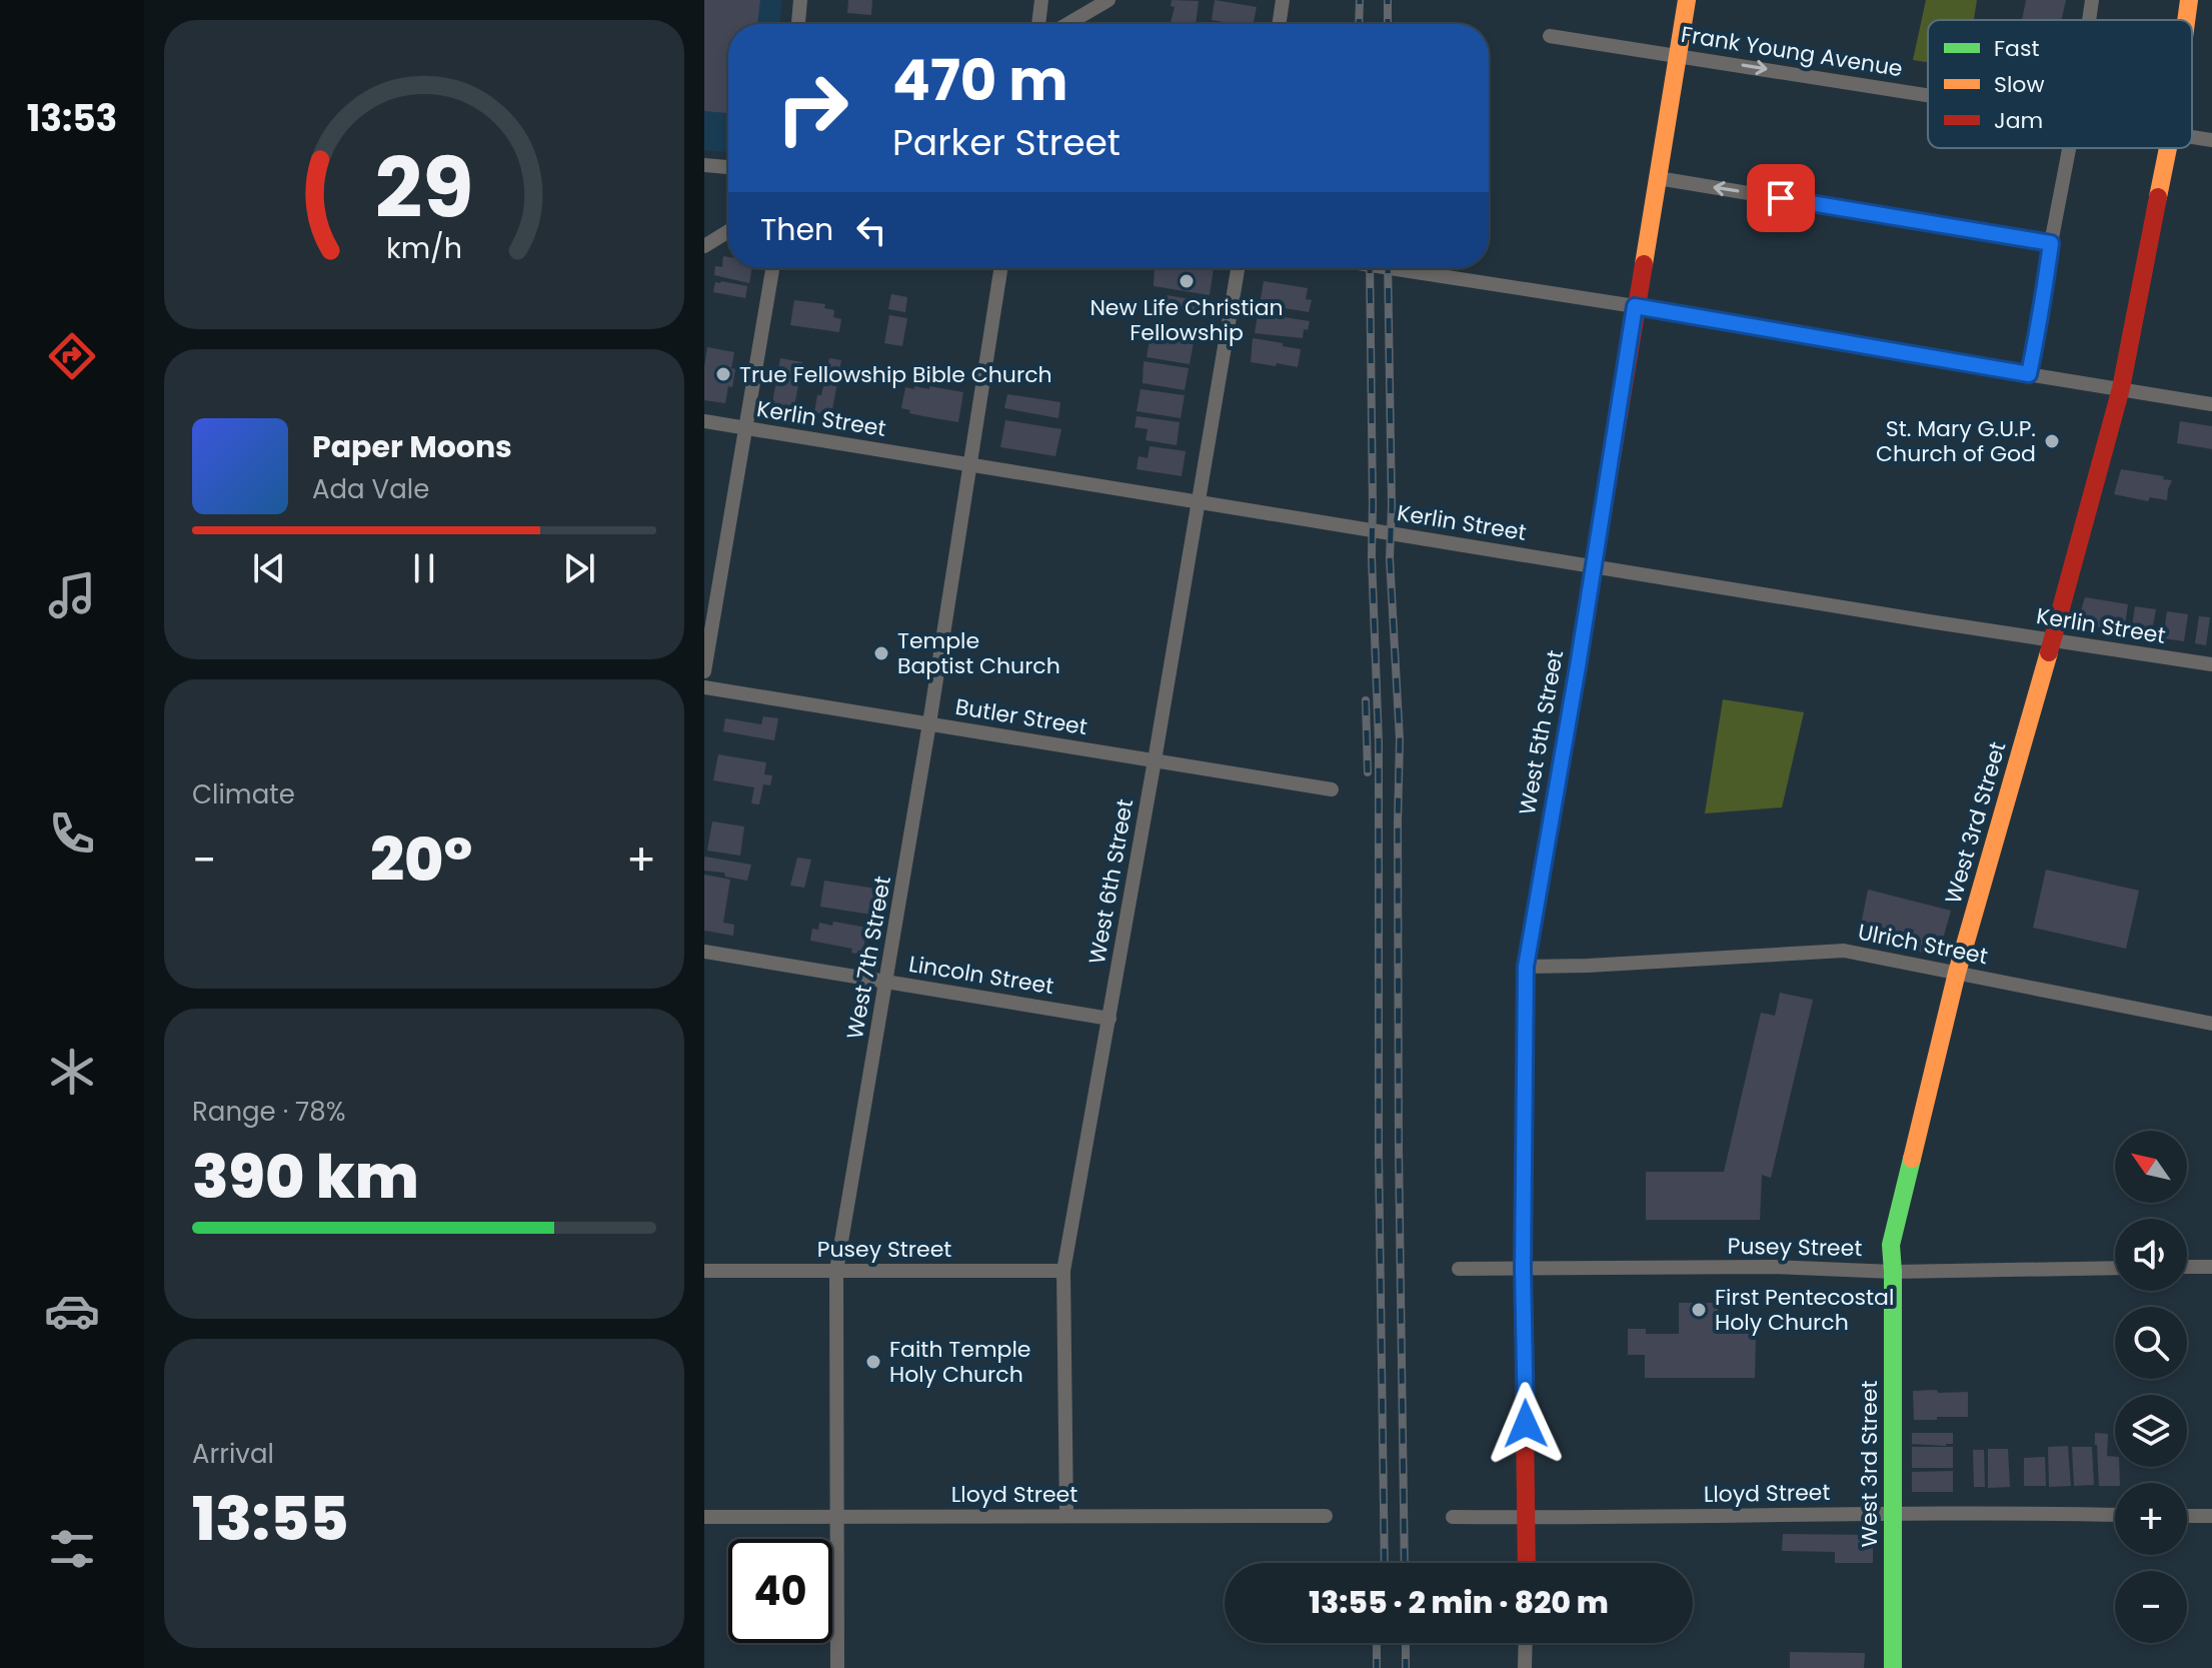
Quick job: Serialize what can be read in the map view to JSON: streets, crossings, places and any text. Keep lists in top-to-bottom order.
{
  "streets": {
    "street": [
      "Frank Young Avenue",
      "Kerlin Street",
      "Butler Street",
      "West 5th Street",
      "West 3rd Street",
      "West 6th Street",
      "Ulrich Street",
      "West 7th Street",
      "Lincoln Street",
      "Pusey Street",
      "Lloyd Street"
    ]
  },
  "crossings": [
    ["Frank Young Avenue", "West 5th Street"],
    ["Kerlin Street", "West 5th Street"],
    ["Kerlin Street", "West 3rd Street"],
    ["Kerlin Street", "West 6th Street"],
    ["Kerlin Street", "West 7th Street"],
    ["Butler Street", "West 6th Street"],
    ["Butler Street", "West 7th Street"],
    ["West 5th Street", "Ulrich Street"],
    ["West 5th Street", "Pusey Street"],
    ["West 5th Street", "Lloyd Street"],
    ["West 3rd Street", "Ulrich Street"],
    ["West 3rd Street", "Pusey Street"],
    ["West 3rd Street", "Lloyd Street"],
    ["West 6th Street", "Lincoln Street"],
    ["West 6th Street", "Pusey Street"],
    ["West 6th Street", "Lloyd Street"],
    ["West 7th Street", "Lincoln Street"],
    ["West 7th Street", "Pusey Street"],
    ["West 7th Street", "Lloyd Street"]
  ],
  "places": [
    "New Life Christian Fellowship",
    "True Fellowship Bible Church",
    "St. Mary G.U.P. Church of God",
    "Temple Baptist Church",
    "First Pentecostal Holy Church",
    "Faith Temple Holy Church"
  ],
  "legend": ["Fast", "Slow", "Jam"],
  "north": "top left",
  "page": {
    "tabs": "13:53",
    "turn": ["470 m", "Parker Street"],
    "then": "Then",
    "song": ["Paper Moons", "Ada Vale"],
    "tile": [
      "Climate",
      ["Range · 78%", "390 km"],
      ["Arrival", "13:55"]
    ],
    "heat": ["−", "20°", "+"],
    "map_buttons": ["+", "−"],
    "limit": "40",
    "trip": "13:55 · 2 min · 820 m",
    "gauge": ["29", "km/h"]
  }
}
